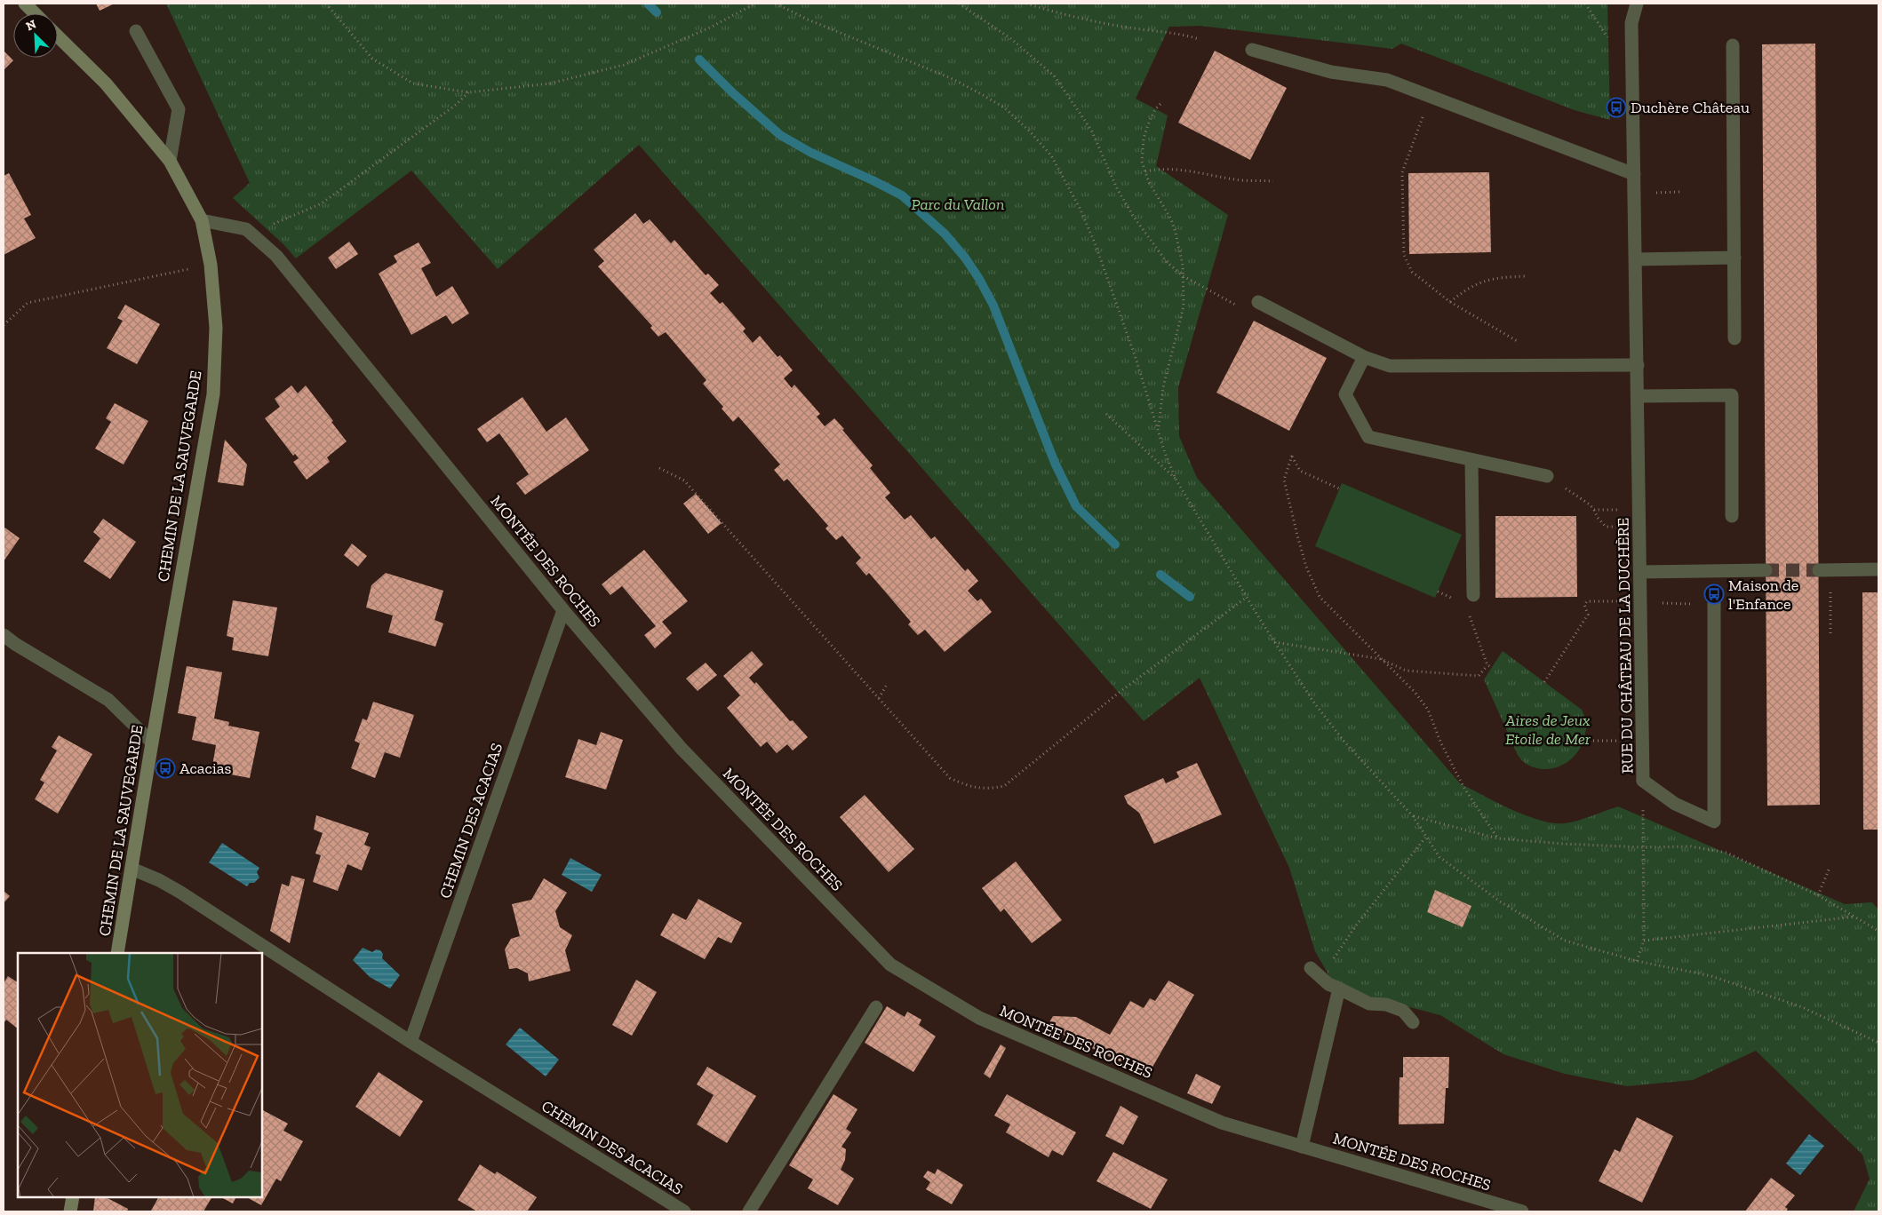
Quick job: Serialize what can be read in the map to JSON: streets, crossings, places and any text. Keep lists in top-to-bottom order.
{
  "streets": {
    "street": [
      "CHEMIN DE LA SAUVEGARDE",
      "MONTÉE DES ROCHES",
      "RUE DU CHÂTEAU DE LA DUCHÈRE",
      "CHEMIN DES ACACIAS"
    ]
  },
  "crossings": [
    ["CHEMIN DE LA SAUVEGARDE", "MONTÉE DES ROCHES"],
    ["CHEMIN DE LA SAUVEGARDE", "CHEMIN DES ACACIAS"],
    ["MONTÉE DES ROCHES", "CHEMIN DES ACACIAS"]
  ],
  "parks": ["Parc du Vallon", "Aires de Jeux Etoile de Mer"],
  "places": {
    "bus stop": ["Duchère Château", "Maison de l'Enfance", "Acacias"]
  },
  "north": "top left"
}
